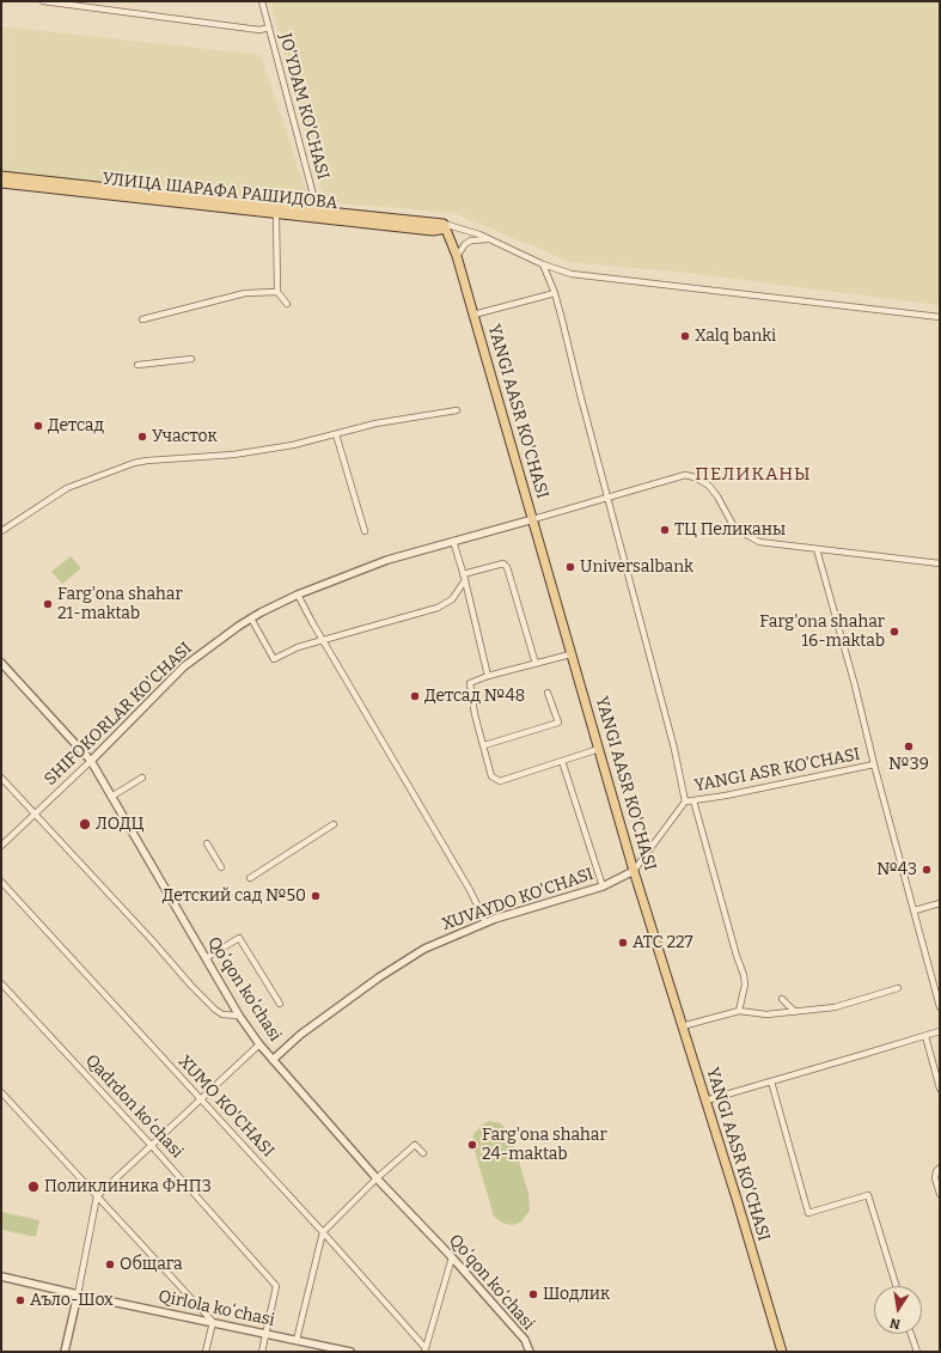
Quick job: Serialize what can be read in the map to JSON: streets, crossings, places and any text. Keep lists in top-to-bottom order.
{
  "streets": {
    "main road": ["УЛИЦА ШАРАФА РАШИДОВА", "YANGI AASR KO'CHASI"],
    "street": [
      "JO'YDAM KO'CHASI",
      "SHIFOKORLAR KO'CHASI",
      "YANGI ASR KO'CHASI",
      "XUVAYDO KO'CHASI",
      "Qoʻqon koʻchasi",
      "Qadrdon koʻchasi",
      "XUMO KO'CHASI",
      "Qirlola koʻchasi"
    ]
  },
  "crossings": [
    ["JO'YDAM KO'CHASI", "УЛИЦА ШАРАФА РАШИДОВА"],
    ["УЛИЦА ШАРАФА РАШИДОВА", "YANGI AASR KO'CHASI"],
    ["YANGI AASR KO'CHASI", "SHIFOKORLAR KO'CHASI"],
    ["YANGI AASR KO'CHASI", "YANGI ASR KO'CHASI"],
    ["YANGI AASR KO'CHASI", "XUVAYDO KO'CHASI"],
    ["SHIFOKORLAR KO'CHASI", "Qoʻqon koʻchasi"],
    ["YANGI ASR KO'CHASI", "XUVAYDO KO'CHASI"],
    ["XUVAYDO KO'CHASI", "Qoʻqon koʻchasi"],
    ["Qadrdon koʻchasi", "Qirlola koʻchasi"]
  ],
  "districts": ["ПЕЛИКАНЫ"],
  "places": [
    "Xalq banki",
    "Детсад",
    "Участок",
    "ТЦ Пеликаны",
    "Universalbank",
    "Farg'ona shahar 21-maktab",
    "Farg'ona shahar 16-maktab",
    "Детсад №48",
    "№39",
    "ЛОДЦ",
    "№43",
    "Детский сад №50",
    "АТС 227",
    "Farg'ona shahar 24-maktab",
    "Поликлиника ФНПЗ",
    "Общага",
    "Шодлик",
    "Аъло-Шох"
  ],
  "north": "bottom"
}
